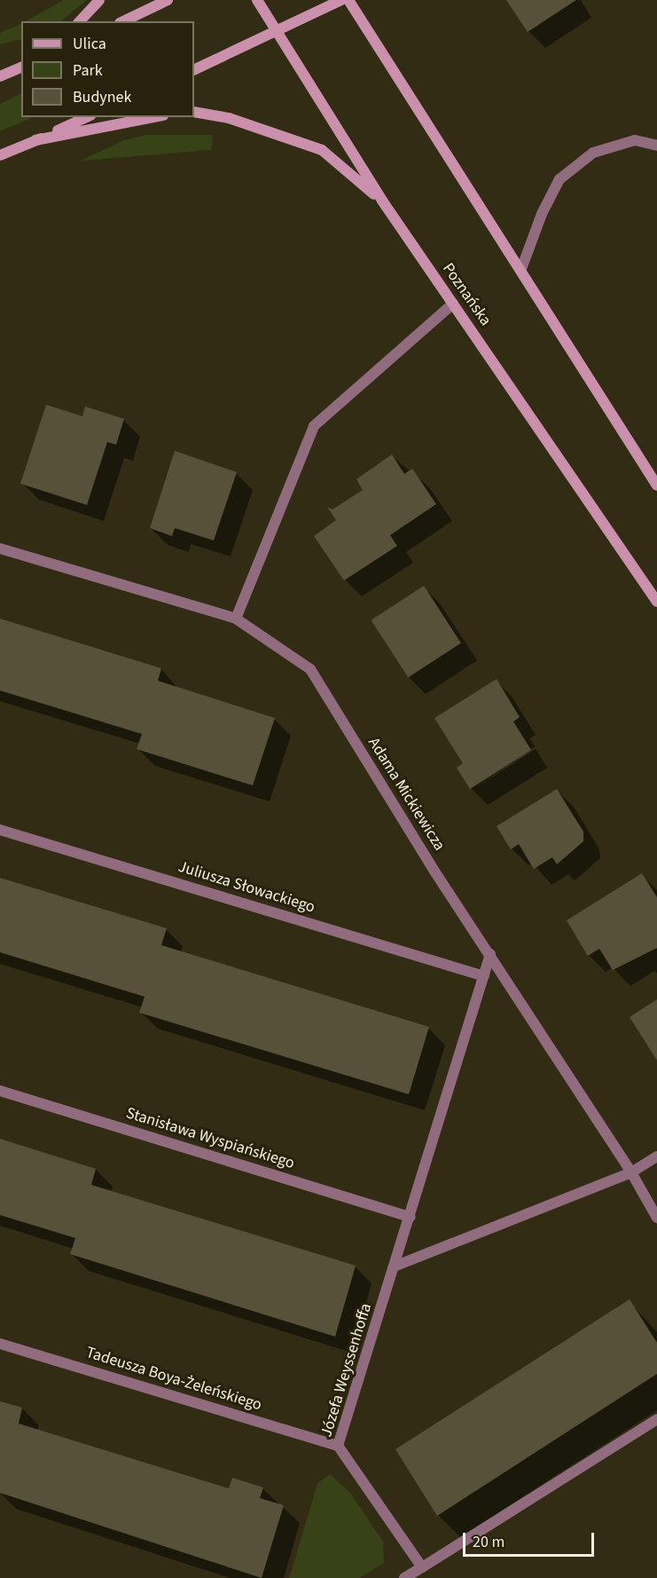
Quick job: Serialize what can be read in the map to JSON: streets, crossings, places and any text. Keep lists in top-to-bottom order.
{
  "streets": {
    "main road": ["Poznańska"],
    "street": [
      "Adama Mickiewicza",
      "Juliusza Słowackiego",
      "Stanisława Wyspiańskiego",
      "Józefa Weyssenhoffa",
      "Tadeusza Boya-Żeleńskiego"
    ]
  },
  "crossings": [
    ["Adama Mickiewicza", "Józefa Weyssenhoffa"],
    ["Juliusza Słowackiego", "Józefa Weyssenhoffa"],
    ["Stanisława Wyspiańskiego", "Józefa Weyssenhoffa"],
    ["Józefa Weyssenhoffa", "Tadeusza Boya-Żeleńskiego"]
  ],
  "legend": ["Ulica", "Park", "Budynek"],
  "scale_bar": "20 m"
}
